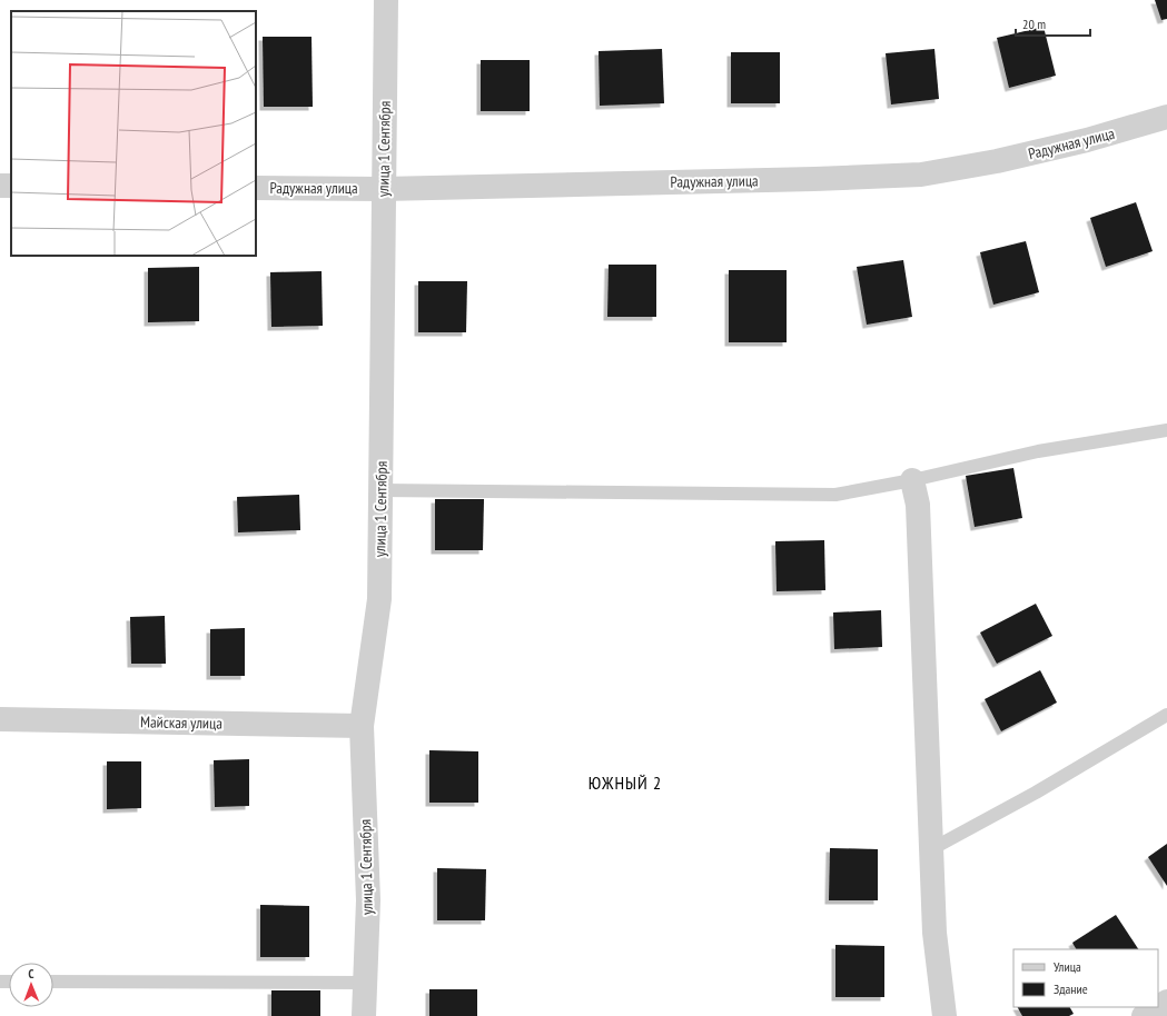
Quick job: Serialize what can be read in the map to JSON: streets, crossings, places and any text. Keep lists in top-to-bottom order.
{
  "streets": {
    "street": ["Радужная улица", "улица 1 Сентября", "Майская улица"]
  },
  "crossings": [
    ["Радужная улица", "улица 1 Сентября"],
    ["улица 1 Сентября", "Майская улица"]
  ],
  "districts": ["ЮЖНЫЙ 2"],
  "legend": ["Улица", "Здание"],
  "scale_bar": "20 m",
  "north": "top"
}
